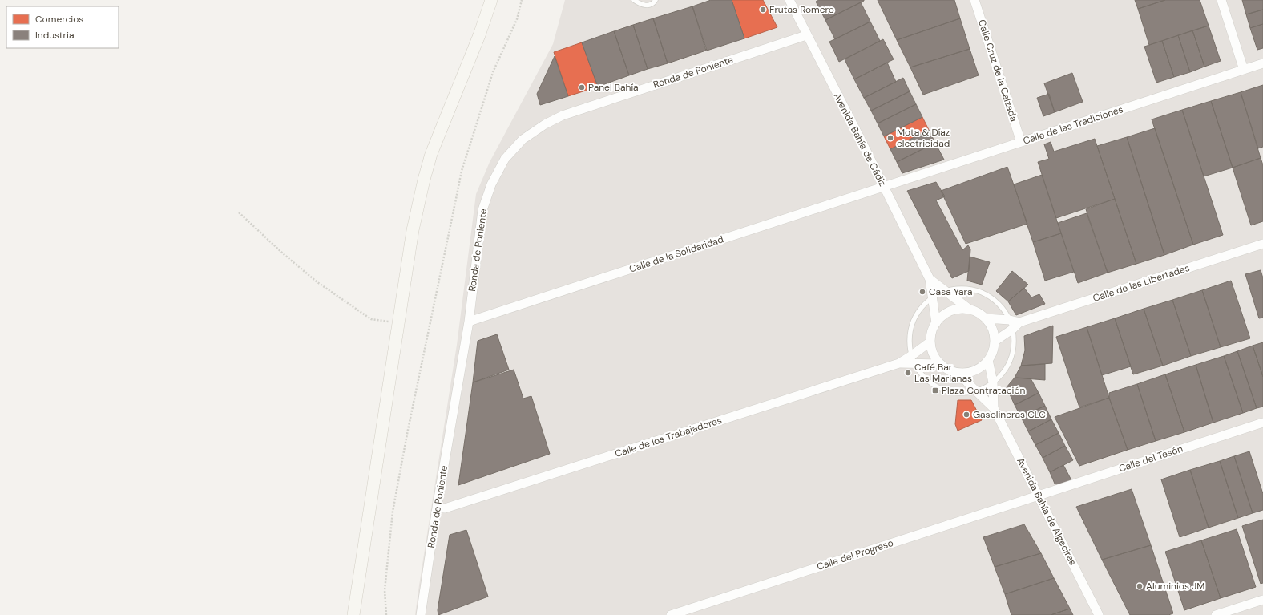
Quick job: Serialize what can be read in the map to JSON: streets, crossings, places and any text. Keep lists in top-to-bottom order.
{
  "streets": {
    "street": [
      "Calle Cruz de la Calzada",
      "Ronda de Poniente",
      "Calle de las Tradiciones",
      "Avenida Bahía de Cádiz",
      "Calle de la Solidaridad",
      "Calle de las Libertades",
      "Calle de los Trabajadores",
      "Calle del Tesón",
      "Avenida Bahía de Algeciras",
      "Calle del Progreso"
    ]
  },
  "crossings": [
    ["Calle Cruz de la Calzada", "Calle de las Tradiciones"],
    ["Ronda de Poniente", "Avenida Bahía de Cádiz"],
    ["Ronda de Poniente", "Calle de la Solidaridad"],
    ["Ronda de Poniente", "Calle de los Trabajadores"],
    ["Calle de las Tradiciones", "Avenida Bahía de Cádiz"],
    ["Calle de las Tradiciones", "Calle de la Solidaridad"],
    ["Avenida Bahía de Cádiz", "Calle de la Solidaridad"],
    ["Avenida Bahía de Cádiz", "Calle de las Libertades"],
    ["Avenida Bahía de Cádiz", "Calle de los Trabajadores"],
    ["Avenida Bahía de Cádiz", "Avenida Bahía de Algeciras"],
    ["Calle de las Libertades", "Calle de los Trabajadores"],
    ["Calle de las Libertades", "Avenida Bahía de Algeciras"],
    ["Calle de los Trabajadores", "Avenida Bahía de Algeciras"],
    ["Calle del Tesón", "Avenida Bahía de Algeciras"],
    ["Calle del Tesón", "Calle del Progreso"],
    ["Avenida Bahía de Algeciras", "Calle del Progreso"]
  ],
  "places": {
    "other": [
      "Frutas Romero",
      "Panel Bahía",
      "Mota & Díaz electricidad",
      "Casa Yara",
      "Café Bar Las Marianas",
      "Gasolineras CLC",
      "Aluminios JM"
    ],
    "transit": ["Plaza Contratación"]
  },
  "legend": ["Comercios", "Industria"]
}
